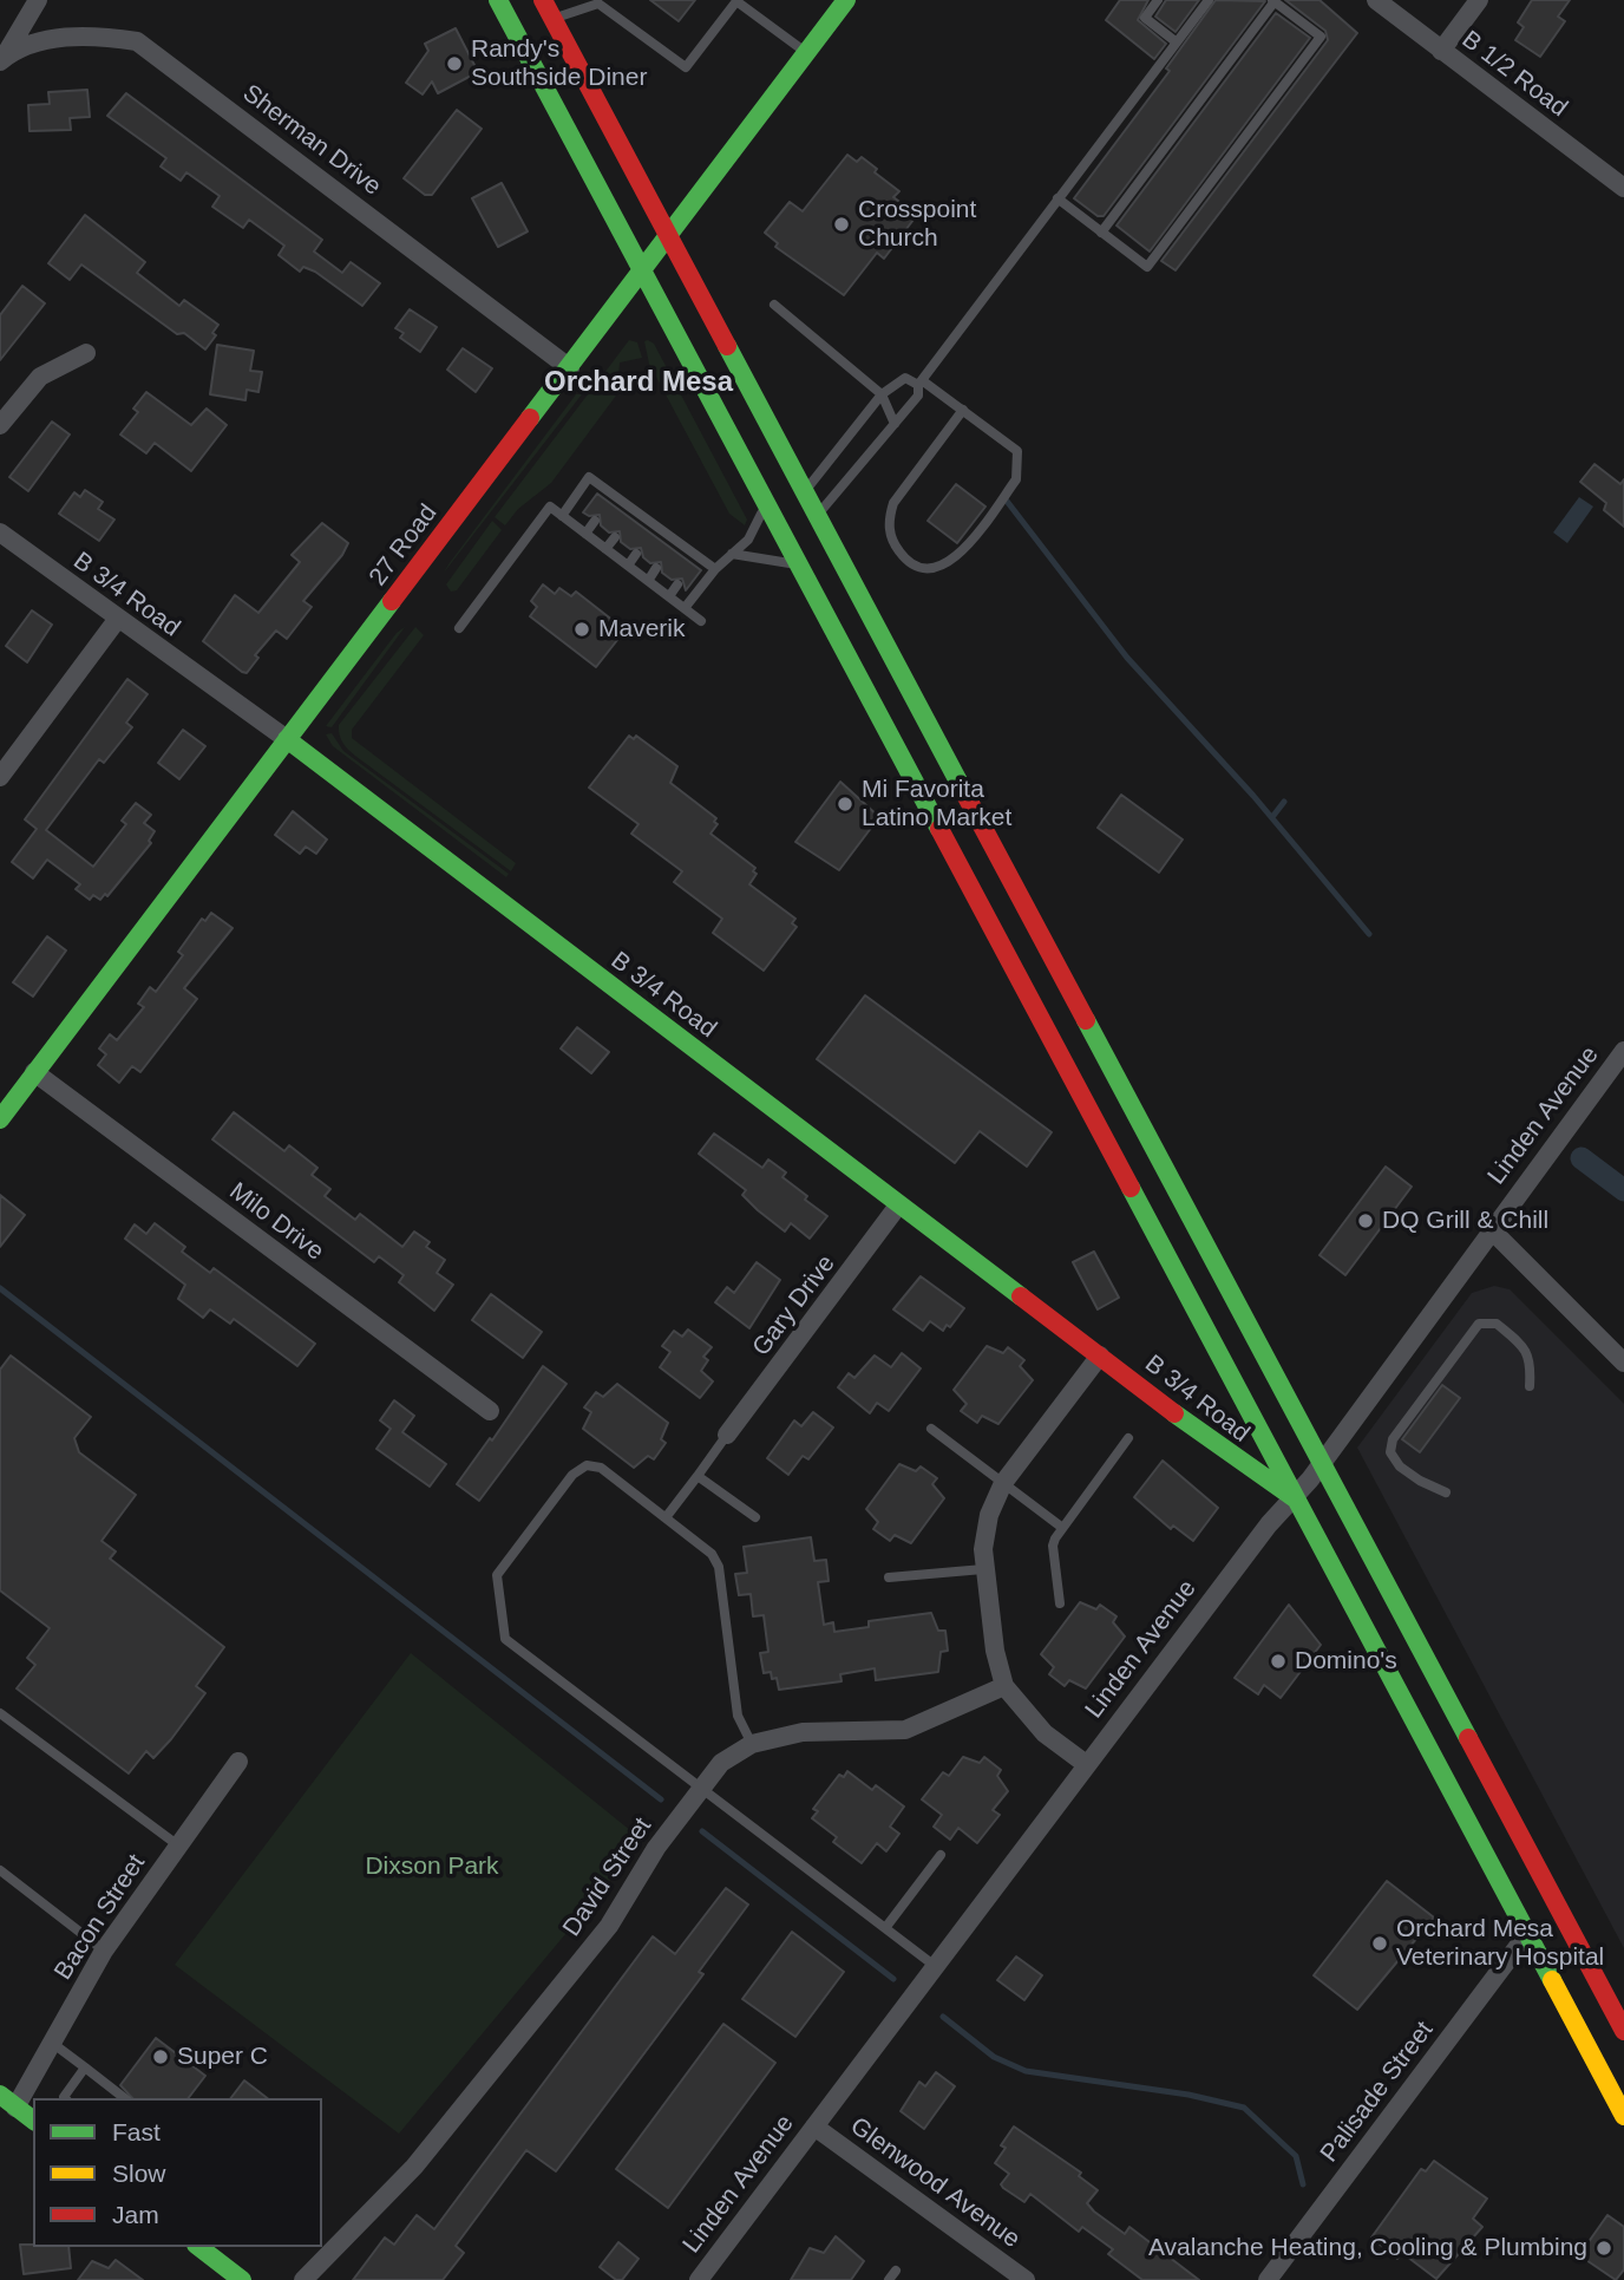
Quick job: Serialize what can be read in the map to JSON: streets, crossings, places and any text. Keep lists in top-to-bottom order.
{
  "streets": {
    "main road": ["27 Road", "B 3/4 Road"],
    "street": [
      "B 1/2 Road",
      "Sherman Drive",
      "Linden Avenue",
      "Milo Drive",
      "Gary Drive",
      "David Street",
      "Bacon Street",
      "Palisade Street",
      "Glenwood Avenue"
    ]
  },
  "crossings": [
    ["Sherman Drive", "27 Road"],
    ["27 Road", "B 3/4 Road"],
    ["27 Road", "Milo Drive"],
    ["B 3/4 Road", "Linden Avenue"],
    ["B 3/4 Road", "Gary Drive"],
    ["Linden Avenue", "Glenwood Avenue"]
  ],
  "districts": ["Orchard Mesa"],
  "parks": ["Dixson Park"],
  "places": [
    "Randy's Southside Diner",
    "Crosspoint Church",
    "Maverik",
    "Mi Favorita Latino Market",
    "DQ Grill & Chill",
    "Domino's",
    "Orchard Mesa Veterinary Hospital",
    "Super C",
    "Avalanche Heating, Cooling & Plumbing"
  ],
  "legend": ["Fast", "Slow", "Jam"]
}
